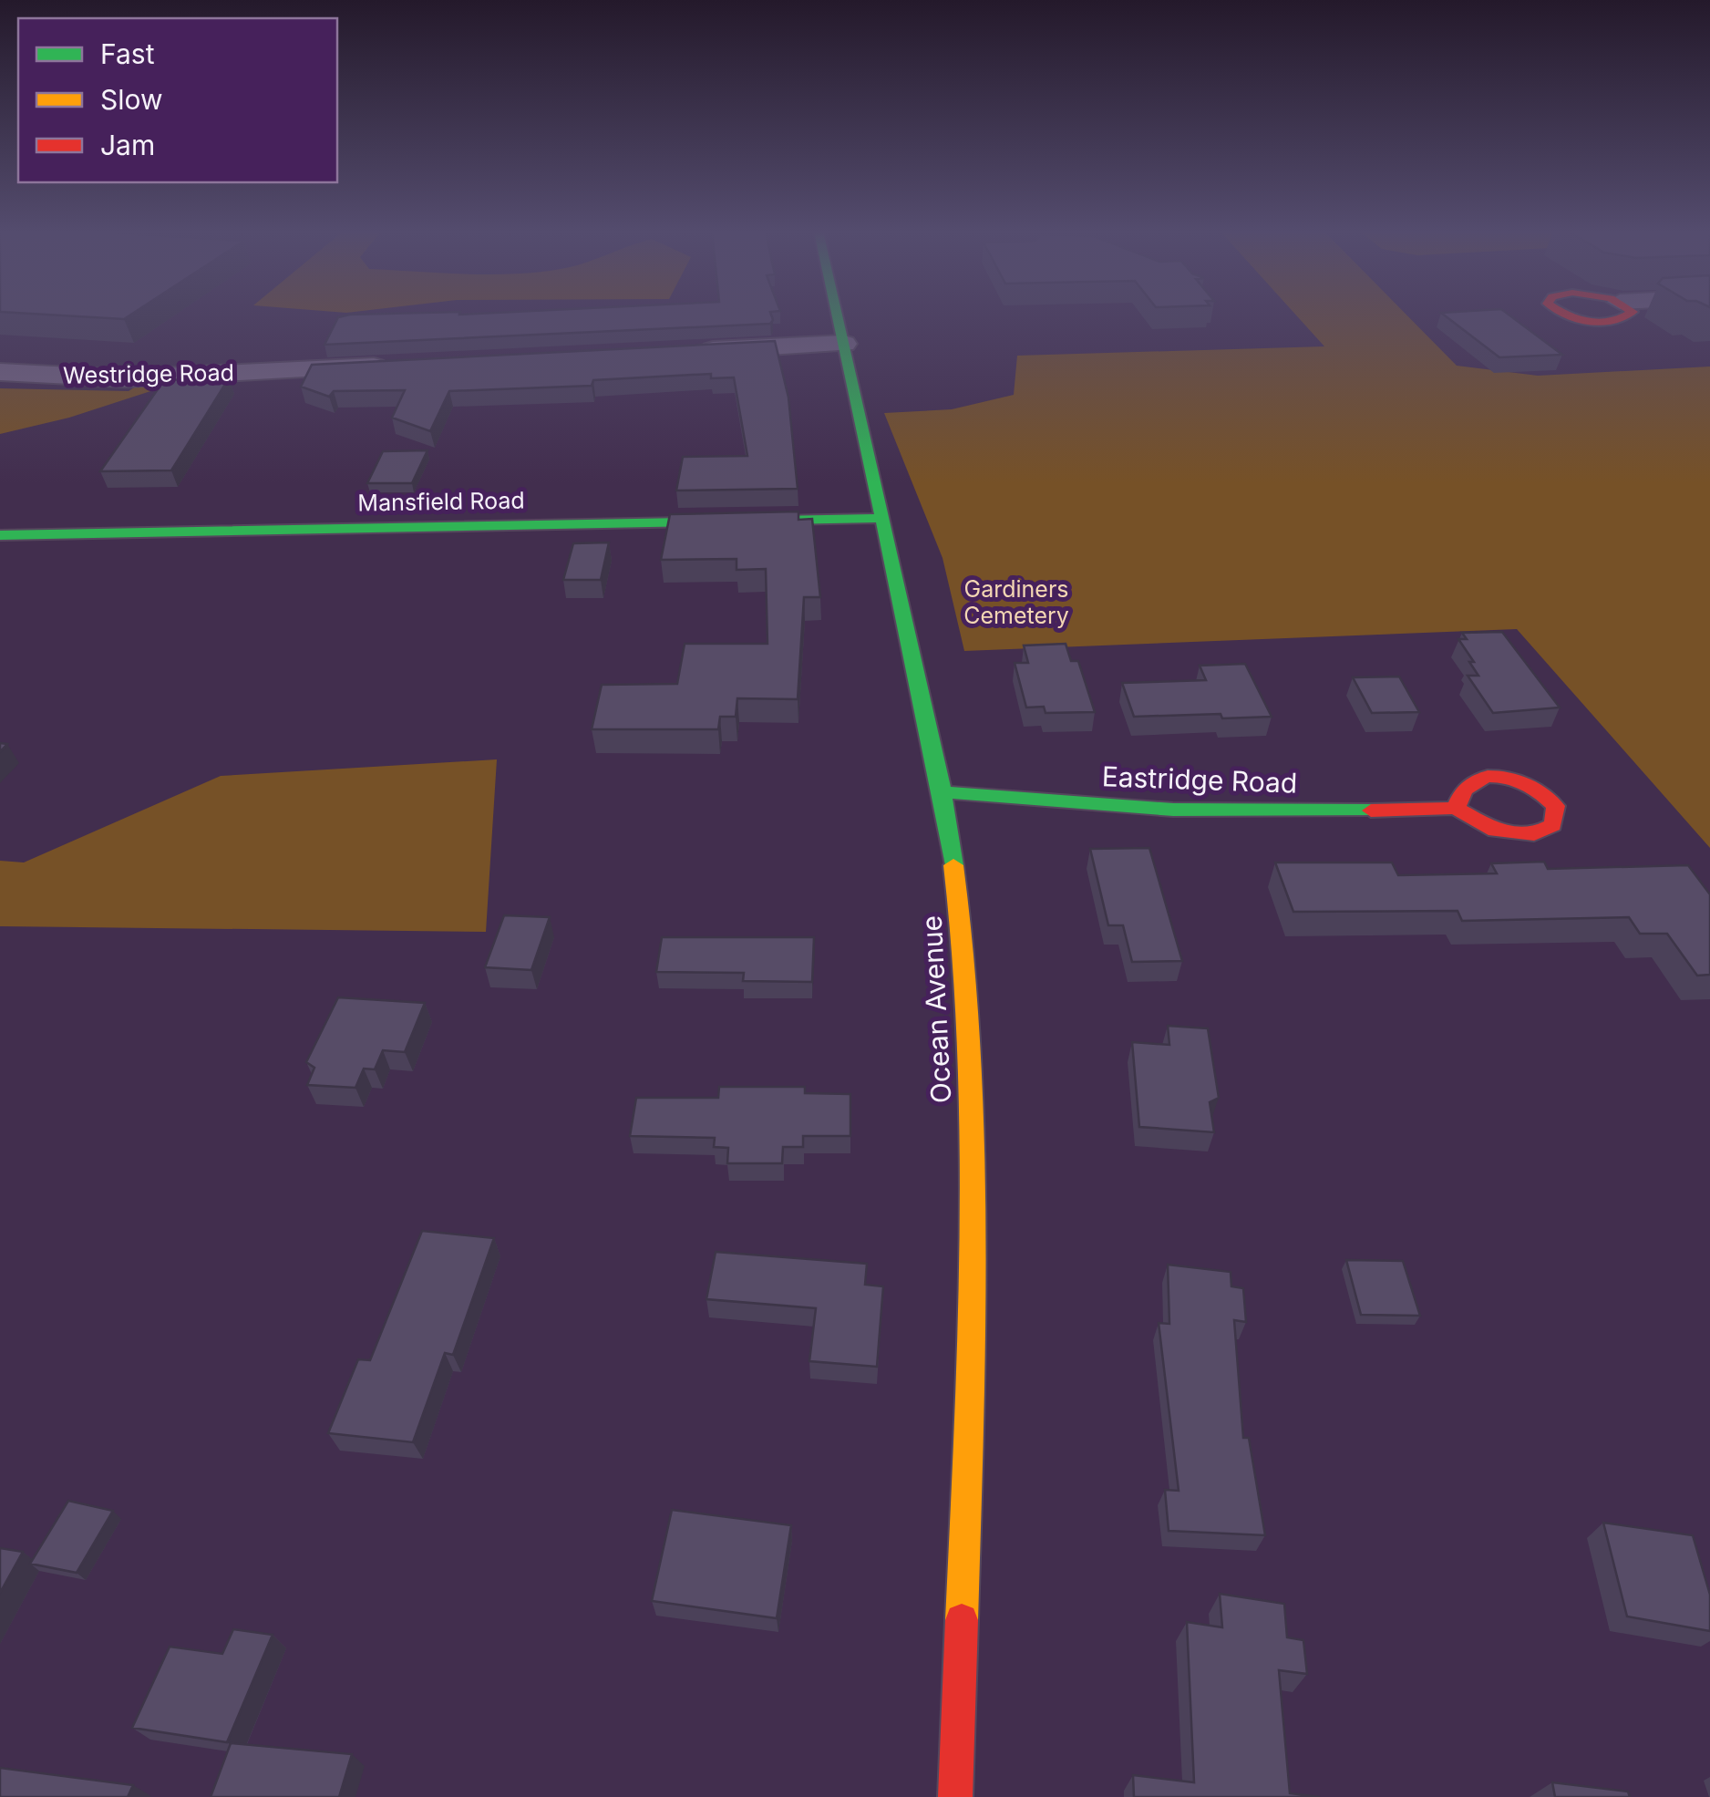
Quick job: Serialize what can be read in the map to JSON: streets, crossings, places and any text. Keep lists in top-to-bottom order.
{
  "streets": {
    "main road": ["Mansfield Road", "Eastridge Road", "Ocean Avenue"],
    "street": ["Westridge Road"]
  },
  "crossings": [
    ["Mansfield Road", "Ocean Avenue"],
    ["Eastridge Road", "Ocean Avenue"]
  ],
  "parks": ["Gardiners Cemetery"],
  "legend": ["Fast", "Slow", "Jam"]
}
